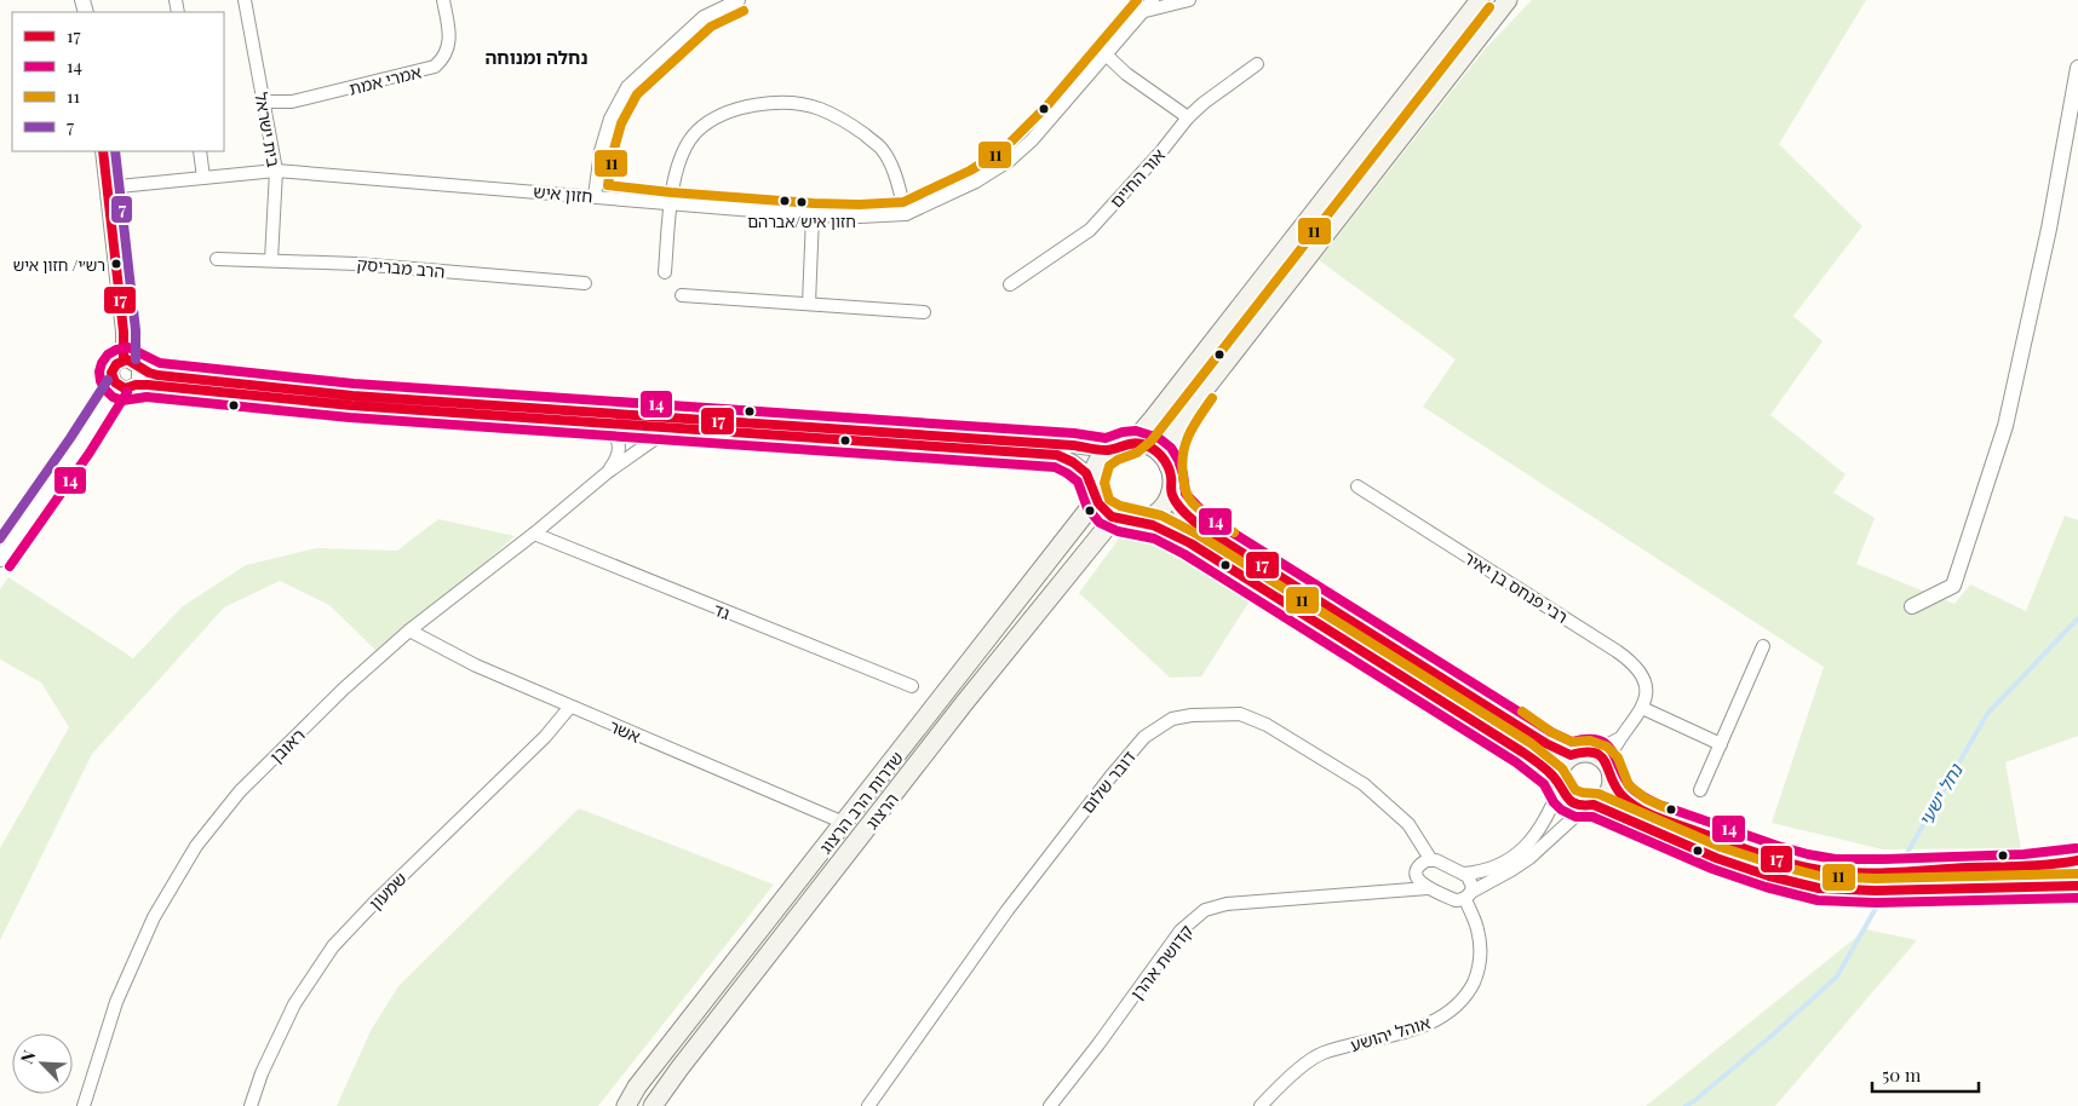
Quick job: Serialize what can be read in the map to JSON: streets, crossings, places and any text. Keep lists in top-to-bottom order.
{
  "streets": {
    "main road": ["שדרות הרב הרצוג", "הרצוג"],
    "street": [
      "אמרי אמת",
      "בית ישראל",
      "אור החיים",
      "חזון איש",
      "הרב מבריסק",
      "רבי פנחס בן יאיר",
      "גד",
      "אשר",
      "ראובן",
      "דובר שלום",
      "שמעון",
      "קדושת אהרן",
      "אוהל יהושע"
    ]
  },
  "crossings": [
    ["אמרי אמת", "בית ישראל"],
    ["בית ישראל", "חזון איש"],
    ["בית ישראל", "הרב מבריסק"],
    ["גד", "ראובן"],
    ["אשר", "ראובן"],
    ["אשר", "שדרות הרב הרצוג"],
    ["אשר", "שמעון"],
    ["שדרות הרב הרצוג", "הרצוג"]
  ],
  "districts": ["נחלה ומנוחה"],
  "water": ["נחל ישעי"],
  "places": ["חזון איש/אברהם", "רש׳י/ חזון איש"],
  "lines": [
    "transit line 11",
    "transit line 17",
    "transit line 7",
    "transit line 14"
  ],
  "legend": [
    "17",
    "14",
    "11",
    "7"
  ],
  "scale_bar": "50 m",
  "north": "top left"
}
